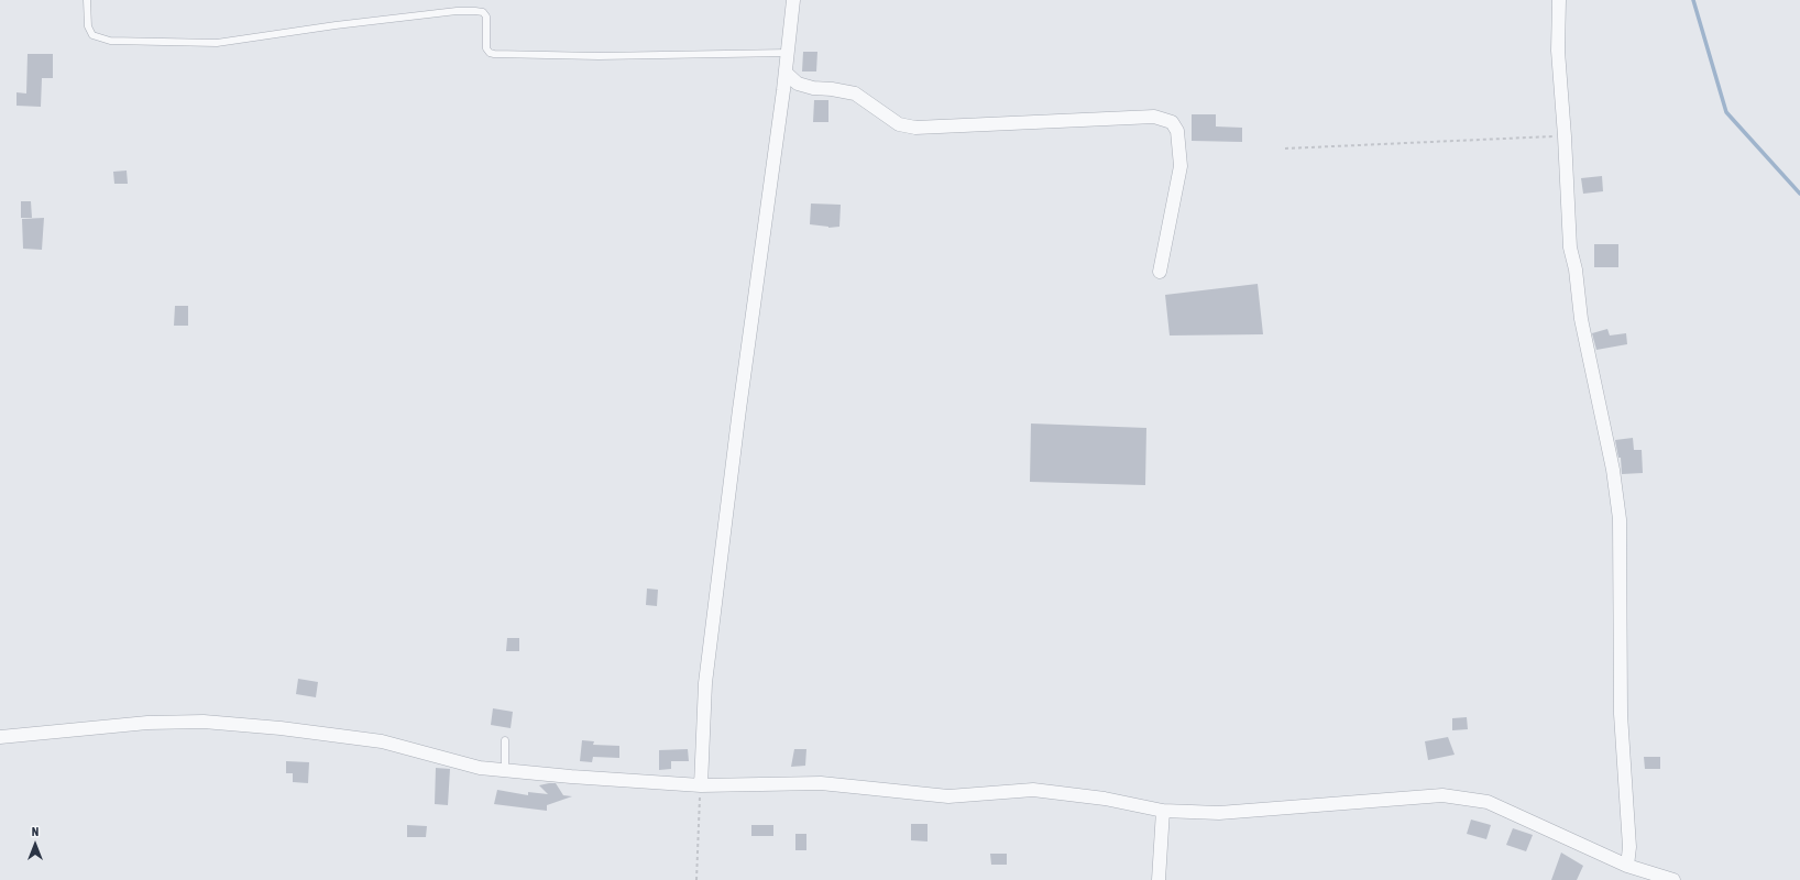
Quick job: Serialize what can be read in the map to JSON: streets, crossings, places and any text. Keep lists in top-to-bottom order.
{
  "north": "top"
}
